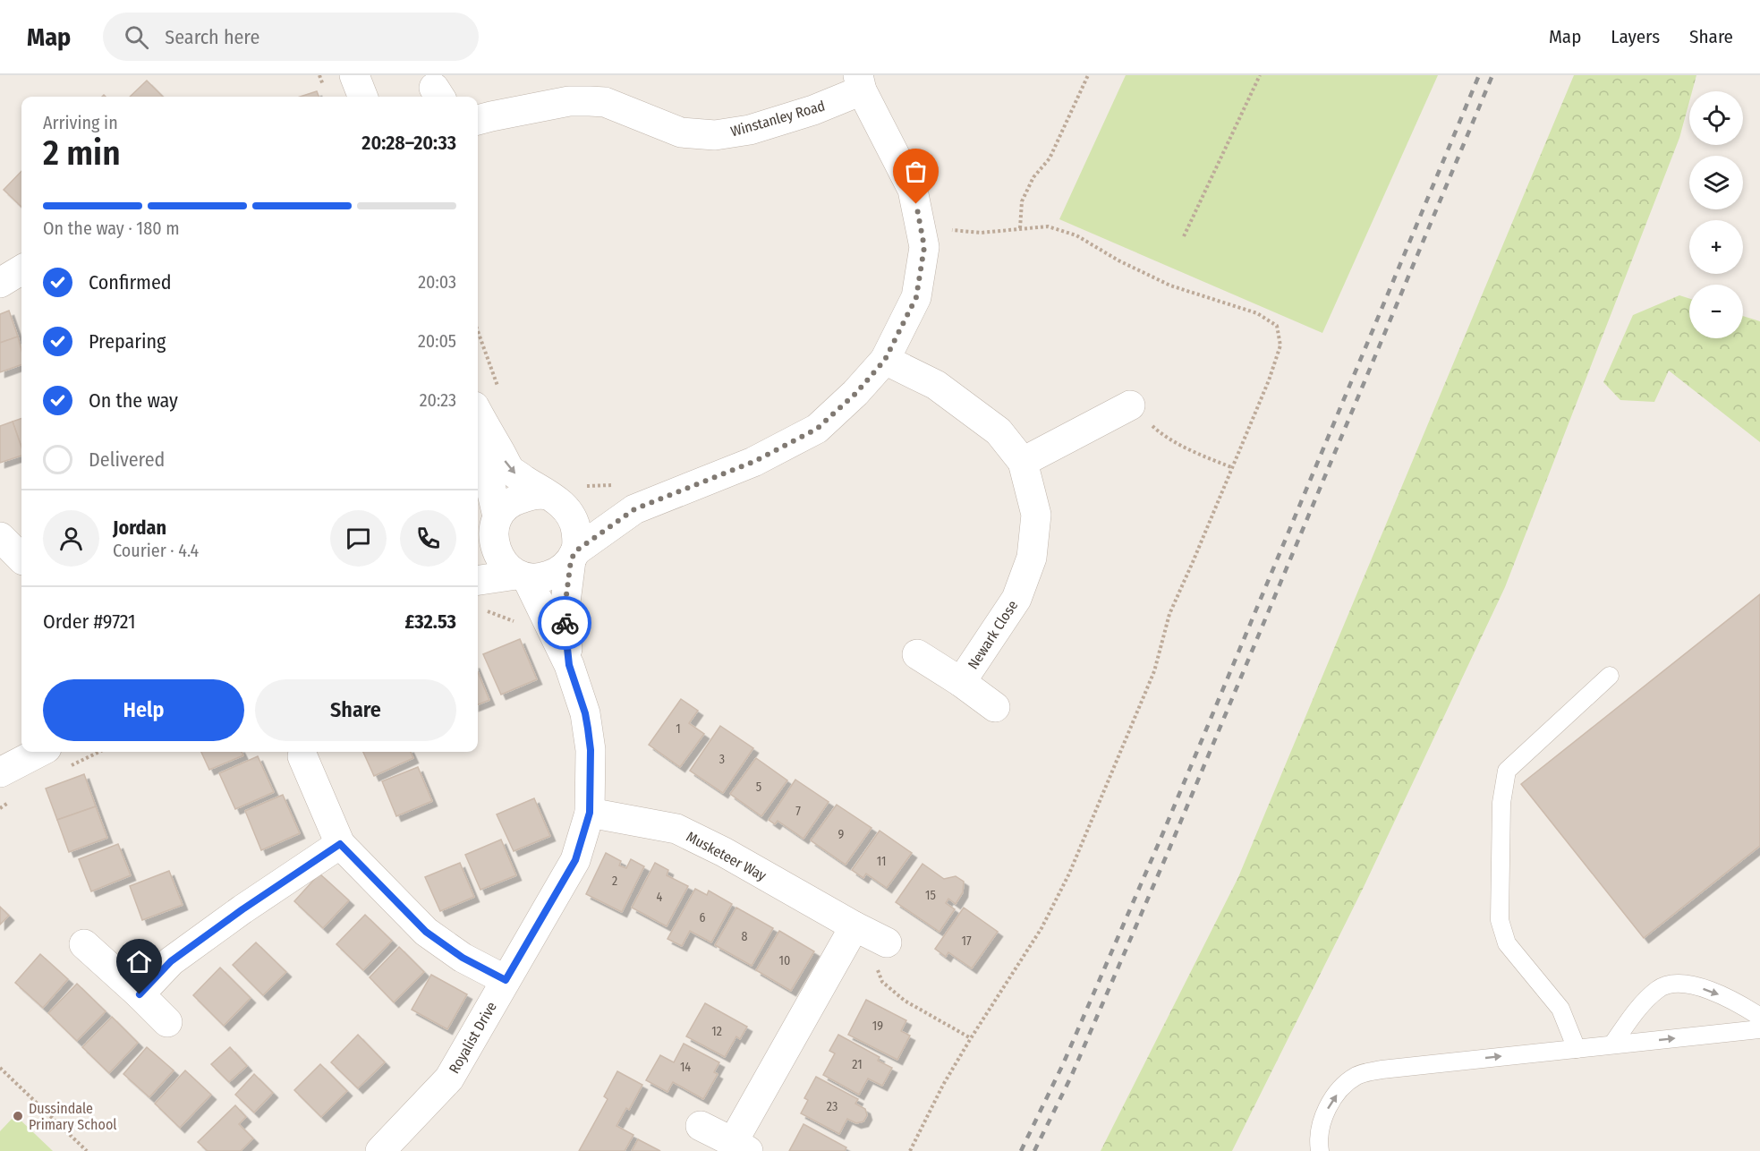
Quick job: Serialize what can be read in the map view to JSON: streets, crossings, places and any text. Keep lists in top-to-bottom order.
{
  "streets": {
    "street": [
      "Winstanley Road",
      "Newark Close",
      "Musketeer Way",
      "Royalist Drive"
    ]
  },
  "crossings": [
    ["Winstanley Road", "Newark Close"],
    ["Winstanley Road", "Royalist Drive"],
    ["Musketeer Way", "Royalist Drive"]
  ],
  "places": ["Dussindale Primary School"],
  "house_numbers": [
    "1",
    "3",
    "5",
    "7",
    "9",
    "11",
    "2",
    "15",
    "4",
    "6",
    "8",
    "17",
    "10",
    "19",
    "12",
    "21",
    "14",
    "23"
  ],
  "page": {
    "header": "Map",
    "search": "Search here",
    "nav": ["Map", "Layers", "Share"],
    "map_buttons": ["+", "−"],
    "heading": ["2 min", "Arriving in", "20:28–20:33"],
    "panel": [
      "Jordan",
      "Courier · 4.4",
      "Order #9721",
      "£32.53"
    ],
    "bar": "On the way · 180 m",
    "list": [
      ["Confirmed", "20:03"],
      ["Preparing", "20:05"],
      ["On the way", "20:23"],
      "Delivered"
    ],
    "buttons": ["Help", "Share"]
  }
}
